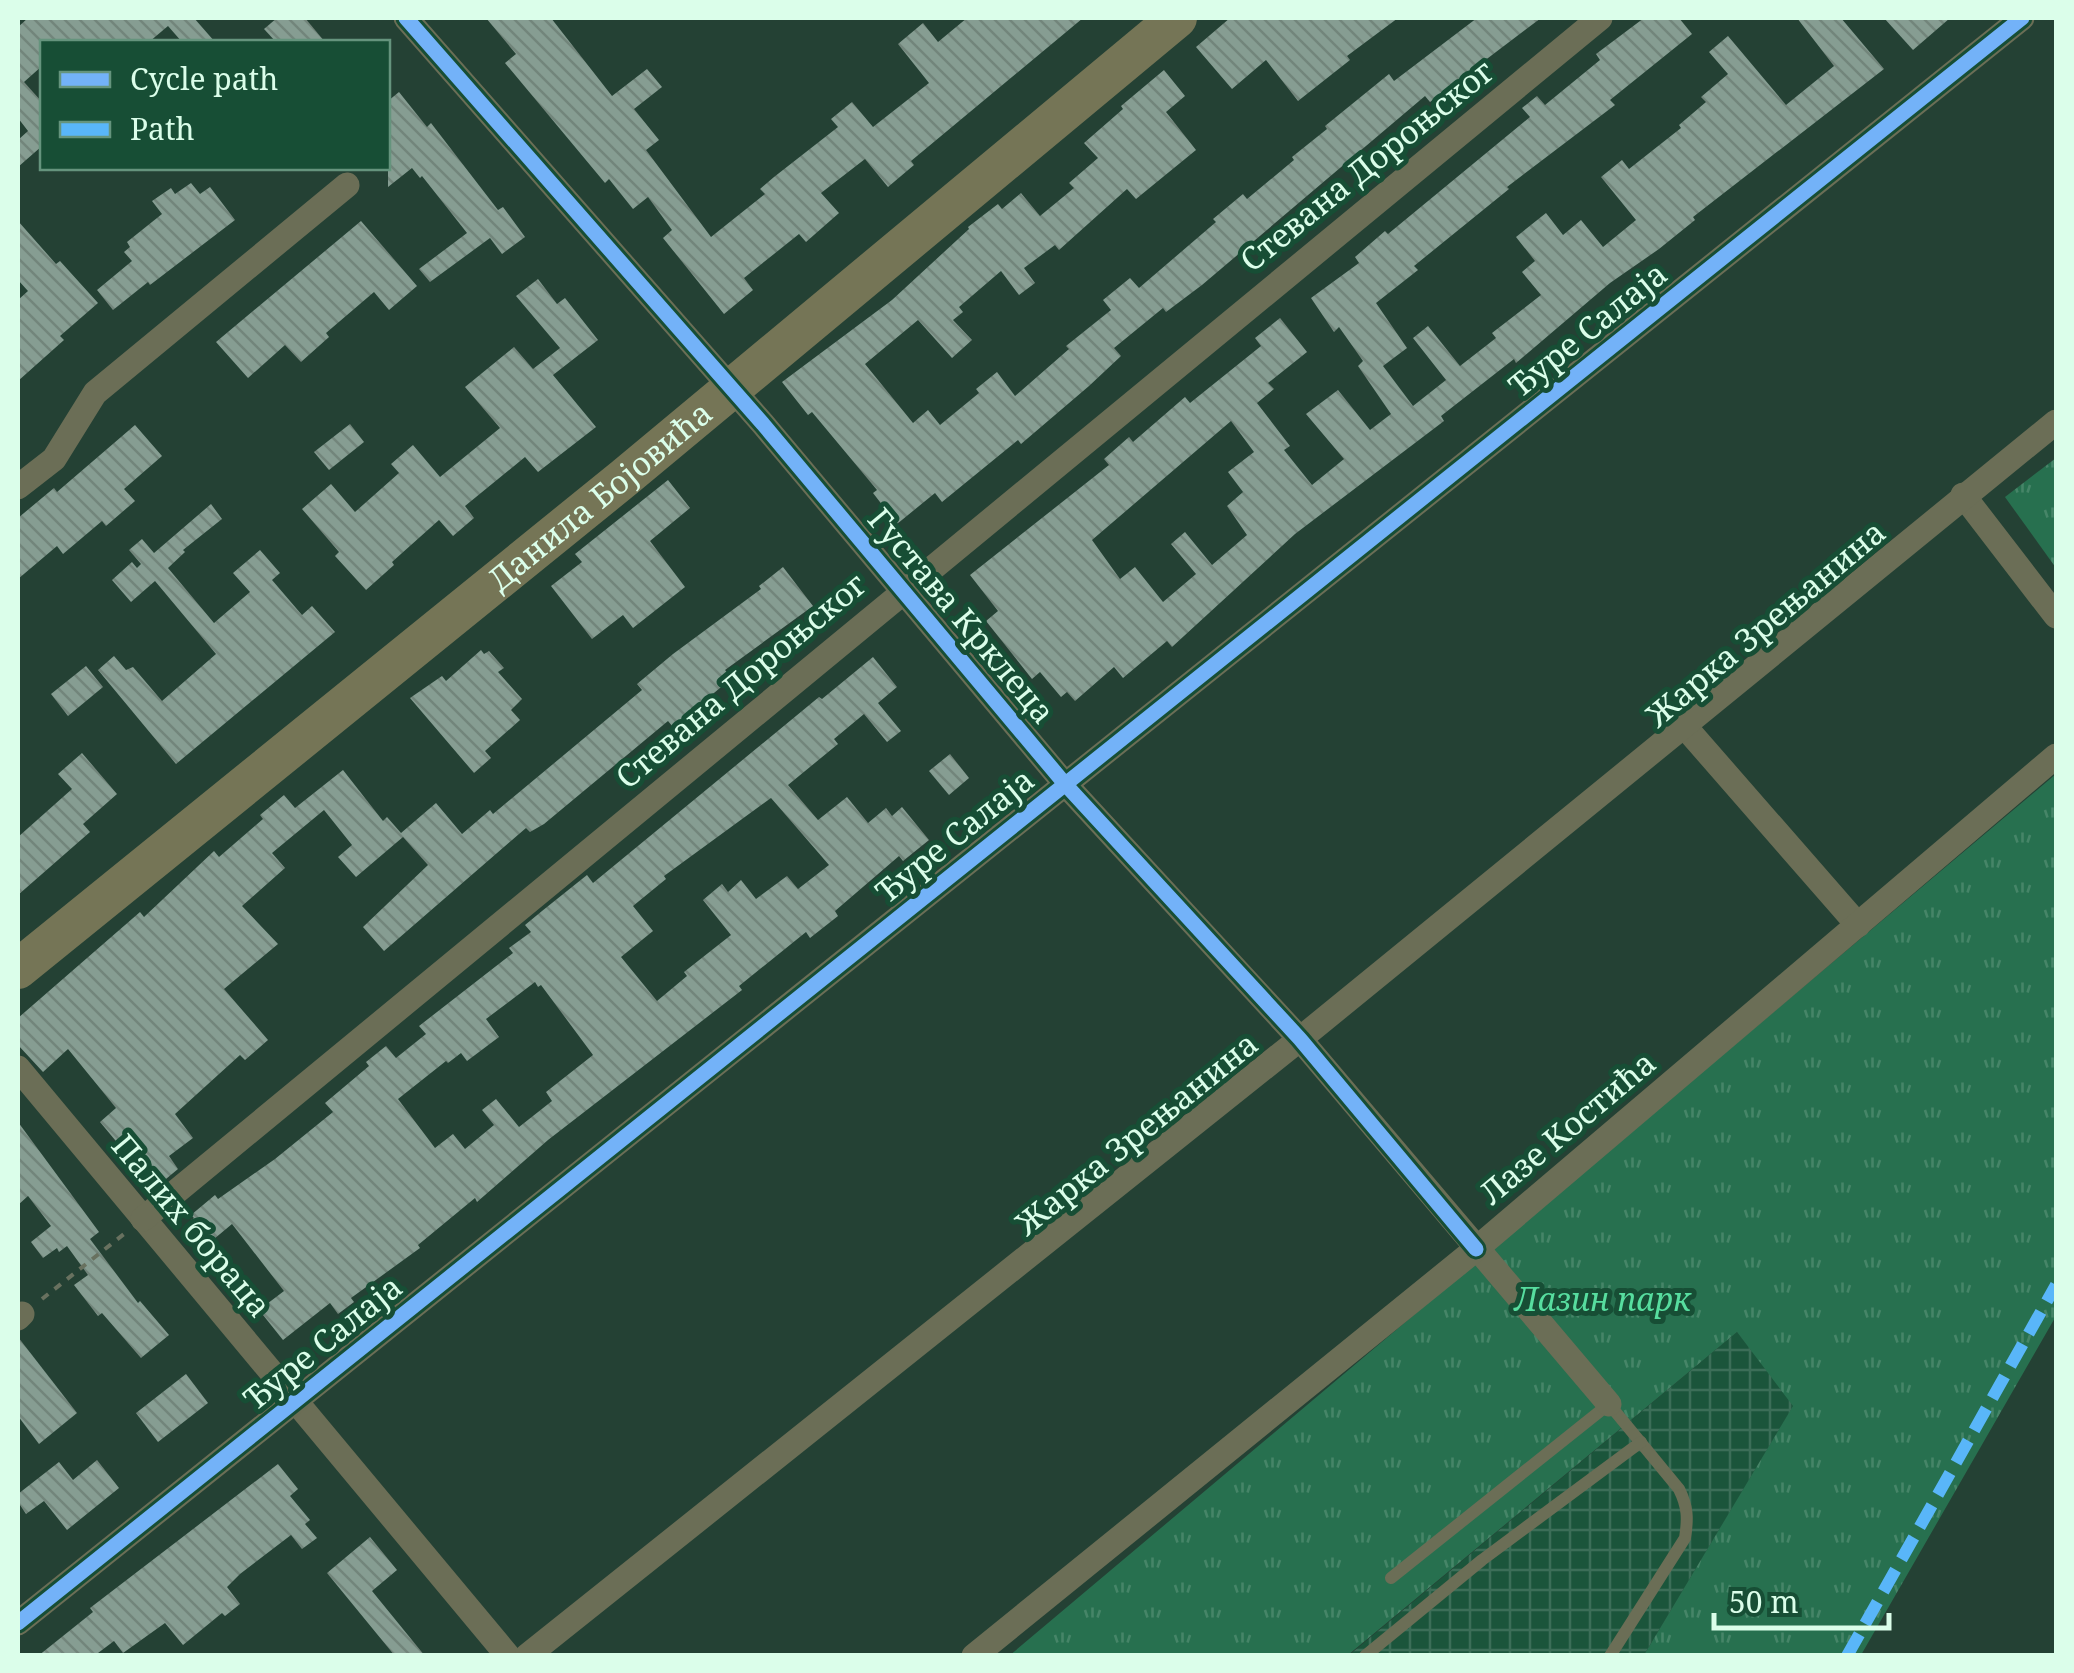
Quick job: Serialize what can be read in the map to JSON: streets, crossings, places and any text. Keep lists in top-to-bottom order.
{
  "streets": {
    "main road": ["Данила Бојовића"],
    "street": [
      "Стевана Дороњског",
      "Ђуре Салаја",
      "Густава Крклеца",
      "Жарка Зрењанина",
      "Лазе Костића",
      "Палих бораца"
    ]
  },
  "crossings": [
    ["Стевана Дороњског", "Густава Крклеца"],
    ["Стевана Дороњског", "Палих бораца"],
    ["Ђуре Салаја", "Густава Крклеца"],
    ["Ђуре Салаја", "Палих бораца"],
    ["Данила Бојовића", "Густава Крклеца"],
    ["Густава Крклеца", "Жарка Зрењанина"],
    ["Густава Крклеца", "Лазе Костића"]
  ],
  "parks": ["Лазин парк"],
  "legend": ["Cycle path", "Path"],
  "scale_bar": "50 m"
}
